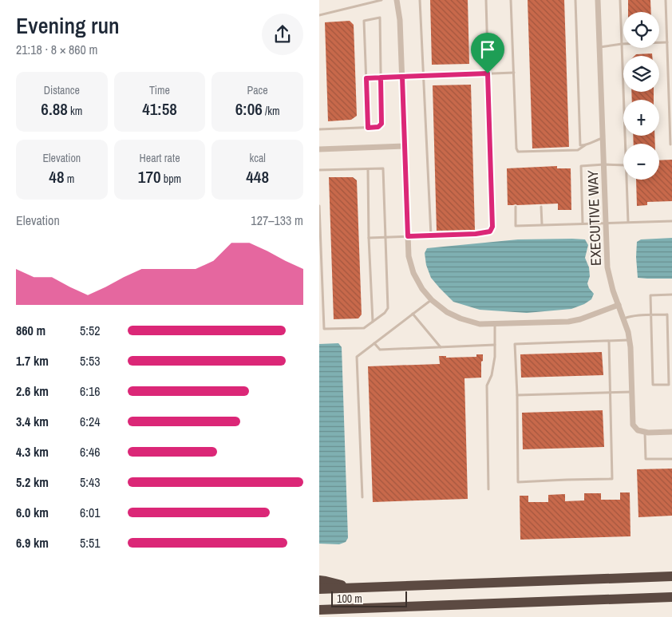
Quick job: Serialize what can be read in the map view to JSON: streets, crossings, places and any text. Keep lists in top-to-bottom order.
{
  "streets": {
    "street": ["EXECUTIVE WAY"]
  },
  "scale_bar": "100 m",
  "page": {
    "heading": ["Evening run", "21:18 · 8 × 860 m"],
    "map_buttons": ["+", "−"],
    "stats": [
      ["Distance", "6.88 km"],
      ["Time", "41:58"],
      ["Pace", "6:06 /km"],
      ["Elevation", "48 m"],
      ["Heart rate", "170 bpm"],
      ["kcal", "448"]
    ],
    "chart": ["Elevation", "127–133 m"],
    "list": [
      {
        "name": "860 m",
        "note": "5:52"
      },
      {
        "name": "1.7 km",
        "note": "5:53"
      },
      {
        "name": "2.6 km",
        "note": "6:16"
      },
      {
        "name": "3.4 km",
        "note": "6:24"
      },
      {
        "name": "4.3 km",
        "note": "6:46"
      },
      {
        "name": "5.2 km",
        "note": "5:43"
      },
      {
        "name": "6.0 km",
        "note": "6:01"
      },
      {
        "name": "6.9 km",
        "note": "5:51"
      }
    ],
    "scale": "100 m"
  }
}
